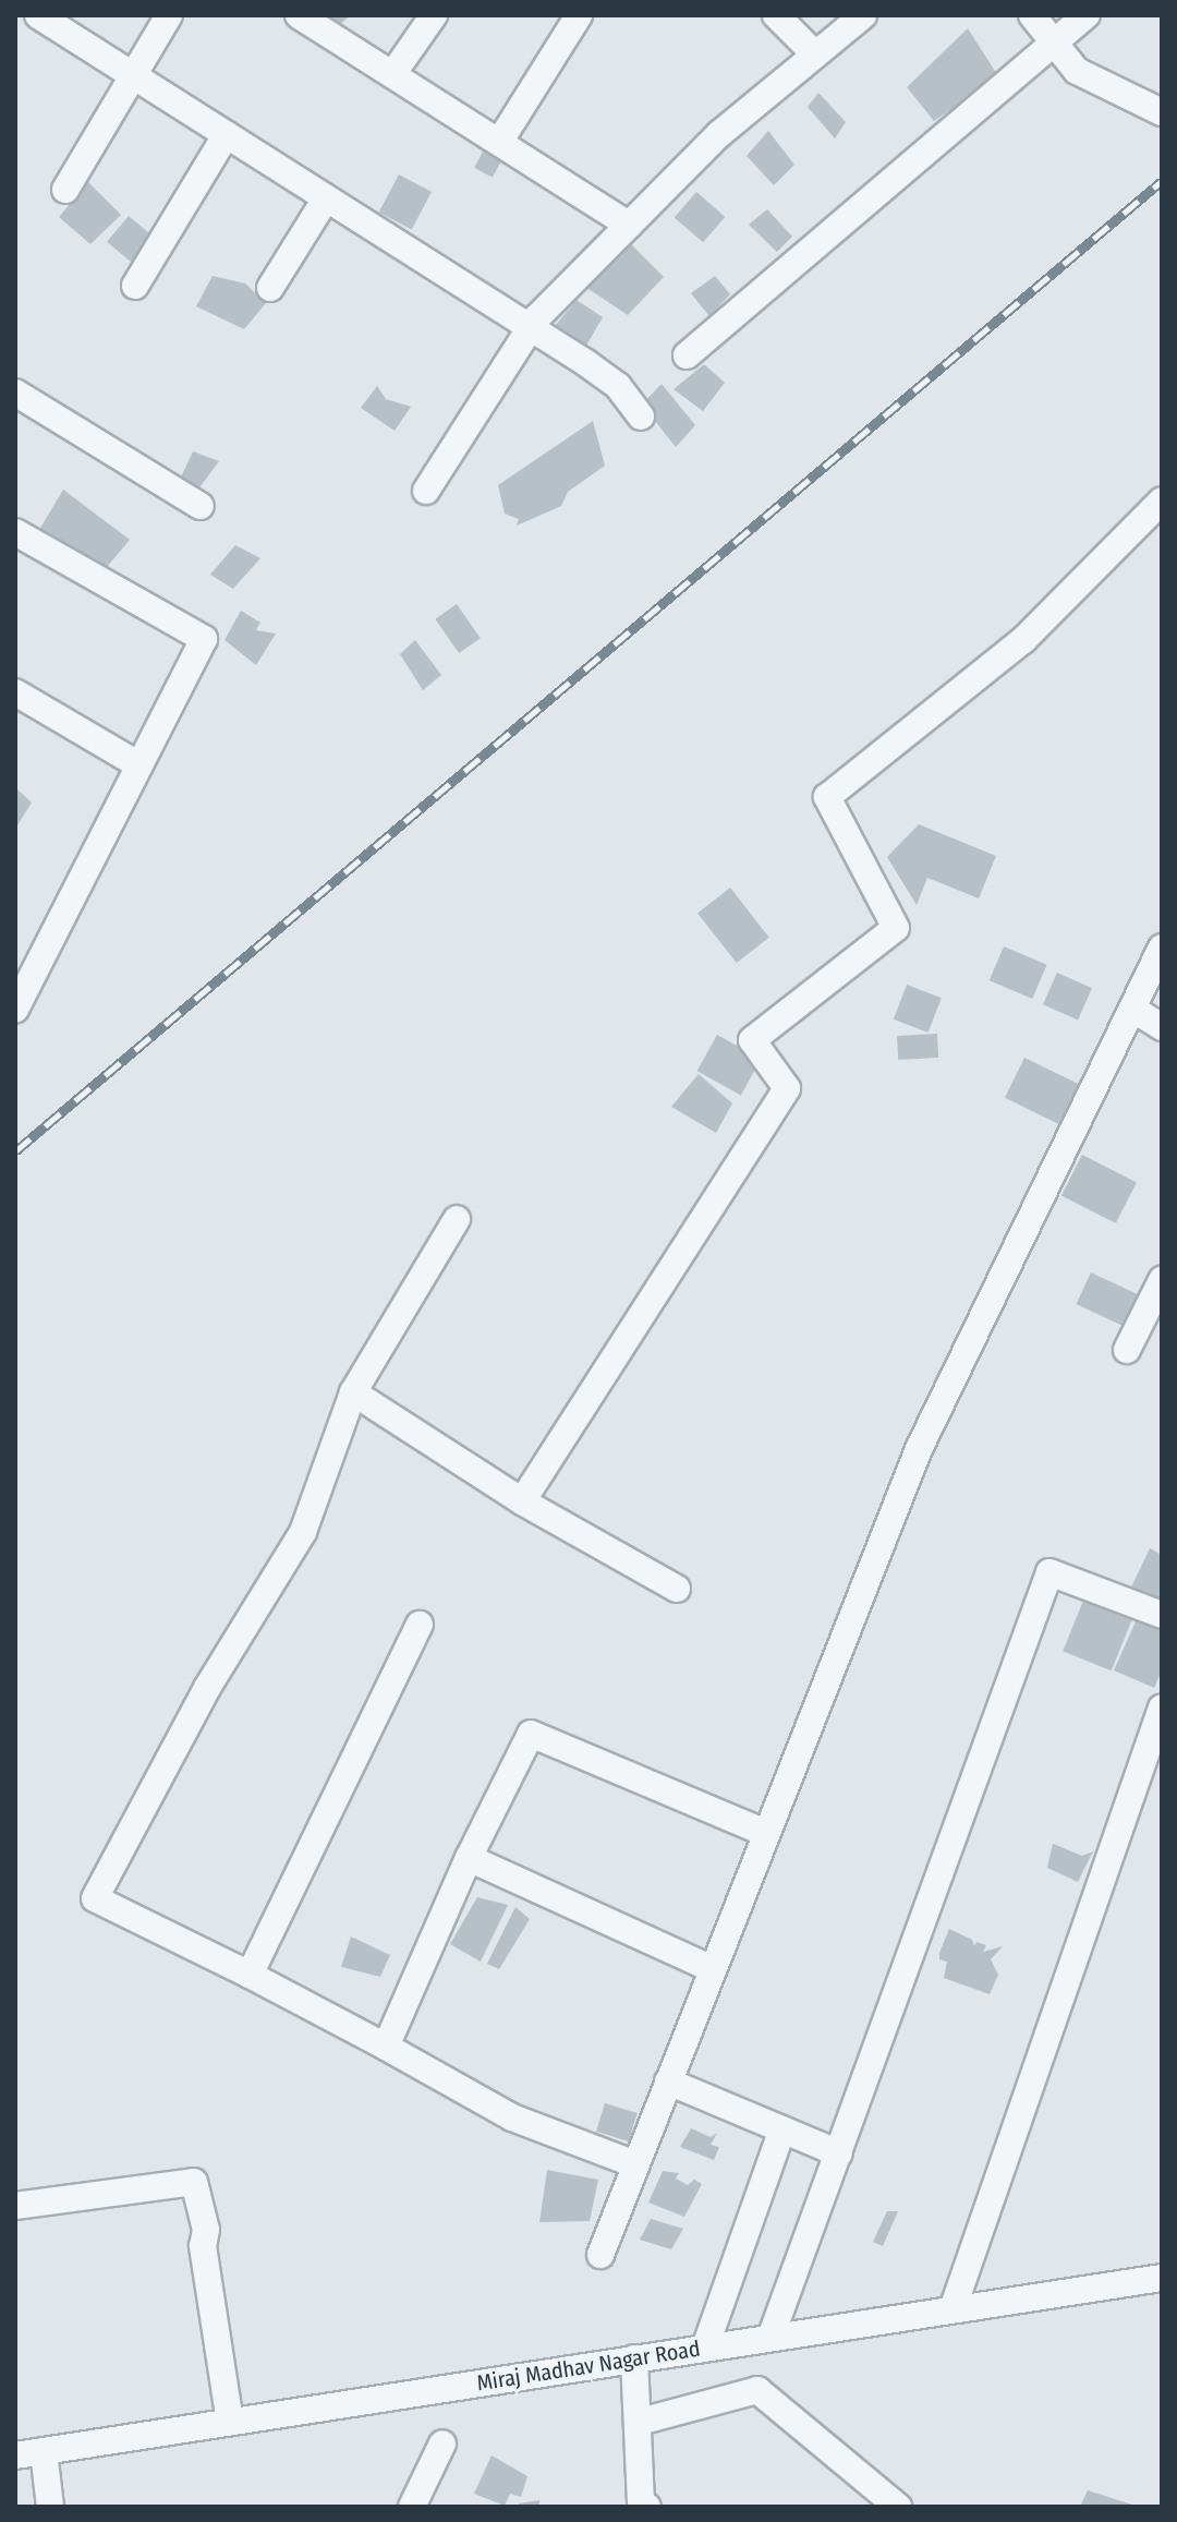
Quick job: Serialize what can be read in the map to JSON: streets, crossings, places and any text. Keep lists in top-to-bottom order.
{
  "streets": {
    "street": ["Miraj Madhav Nagar Road"]
  }
}
